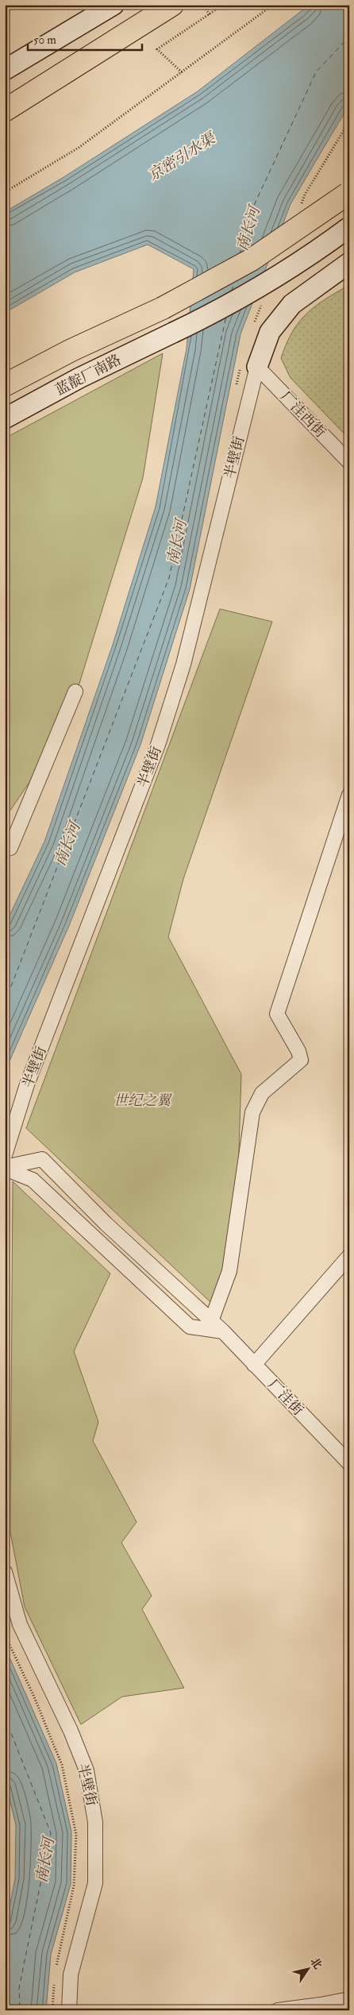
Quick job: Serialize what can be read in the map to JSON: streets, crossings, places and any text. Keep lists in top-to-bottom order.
{
  "streets": {
    "highway": ["蓝靛厂南路"],
    "street": ["厂洼西街", "半壁街", "厂洼街"]
  },
  "crossings": [
    ["厂洼西街", "半壁街"]
  ],
  "water": ["京密引水渠", "南长河"],
  "parks": ["世纪之翼"],
  "scale_bar": "50 m",
  "north": "top right"
}
